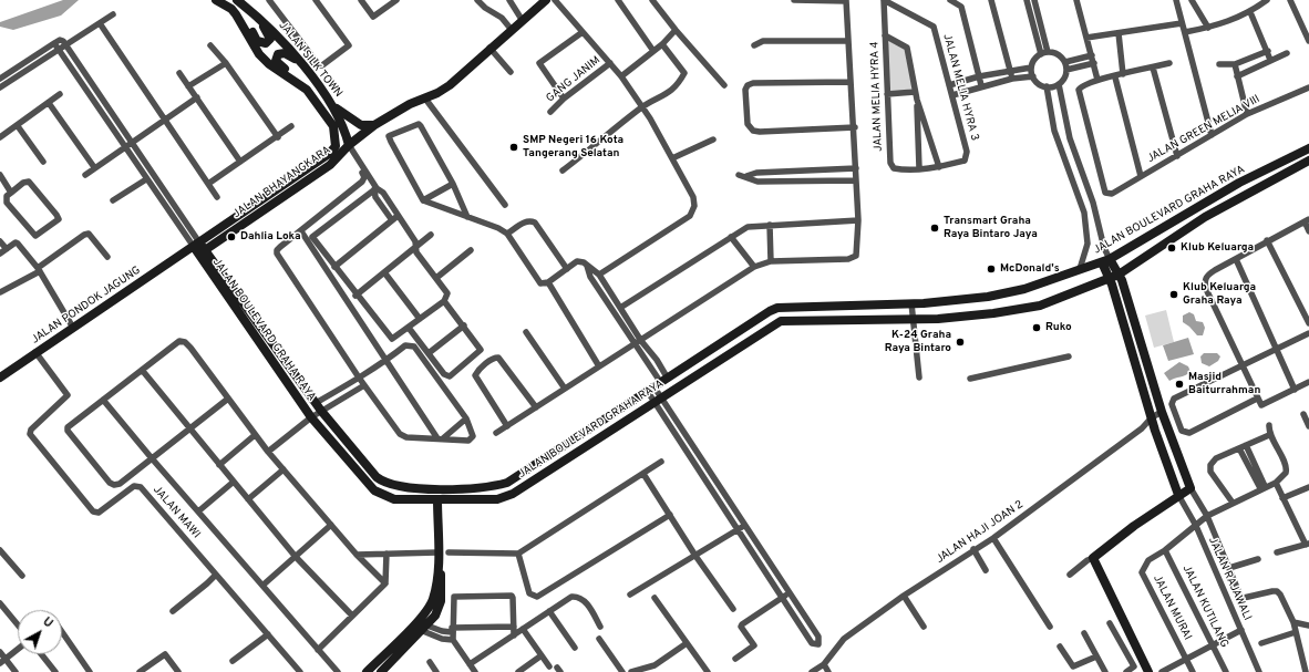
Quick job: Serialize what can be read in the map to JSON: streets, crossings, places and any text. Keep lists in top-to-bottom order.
{
  "streets": {
    "main road": [
      "JALAN SILK TOWN",
      "JALAN BHAYANGKARA",
      "JALAN BOULEVARD GRAHA RAYA",
      "JALAN PONDOK JAGUNG"
    ],
    "street": [
      "GANG JANIM",
      "JALAN MELIA HYRA 3",
      "JALAN MELIA HYRA 4",
      "JALAN GREEN MELIA VIII",
      "JALAN MAWI",
      "JALAN HAJI JOAN 2",
      "JALAN RAJAWALI",
      "JALAN KUTILANG",
      "JALAN MURAI"
    ]
  },
  "crossings": [
    ["JALAN SILK TOWN", "JALAN BHAYANGKARA"],
    ["JALAN MELIA HYRA 3", "JALAN MELIA HYRA 4"],
    ["JALAN BHAYANGKARA", "JALAN BOULEVARD GRAHA RAYA"],
    ["JALAN BHAYANGKARA", "JALAN PONDOK JAGUNG"],
    ["JALAN BOULEVARD GRAHA RAYA", "JALAN PONDOK JAGUNG"],
    ["JALAN PONDOK JAGUNG", "JALAN MAWI"],
    ["JALAN KUTILANG", "JALAN MURAI"]
  ],
  "places": [
    "SMP Negeri 16 Kota Tangerang Selatan",
    "Transmart Graha Raya Bintaro Jaya",
    "Dahlia Loka",
    "Klub Keluarga",
    "McDonald's",
    "Klub Keluarga Graha Raya",
    "Ruko",
    "K-24 Graha Raya Bintaro",
    "Masjid Baiturrahman"
  ],
  "north": "top right"
}
